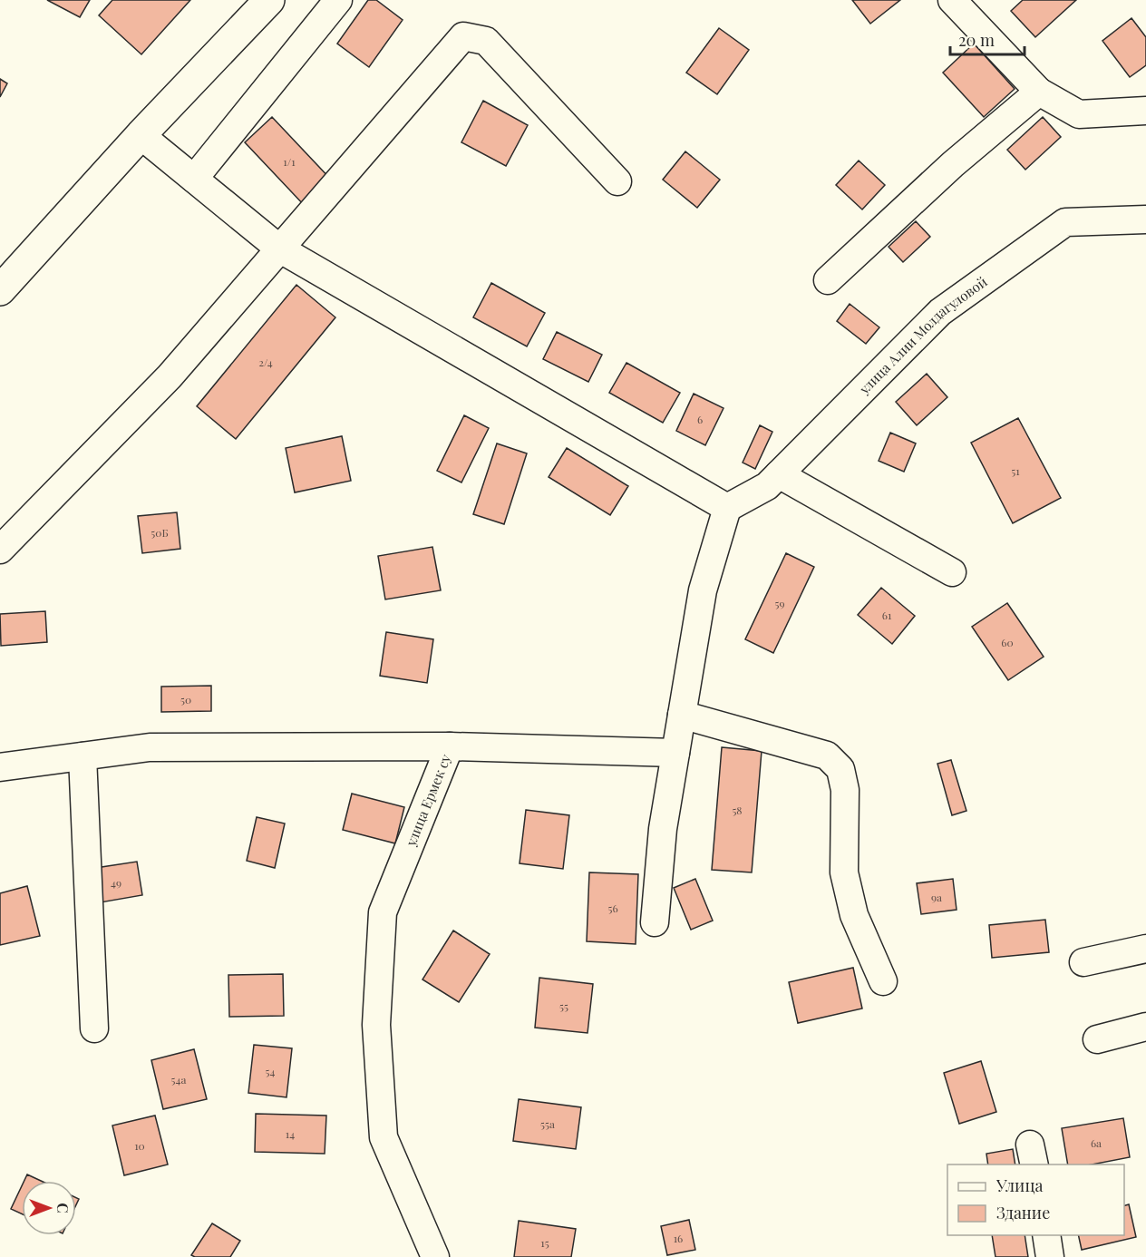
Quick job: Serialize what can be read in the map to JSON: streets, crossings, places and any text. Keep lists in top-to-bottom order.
{
  "streets": {
    "street": ["улица Алии Молдагуловой", "улица Ермек су"]
  },
  "house_numbers": [
    "1/1",
    "2/4",
    "6",
    "51",
    "50Б",
    "59",
    "61",
    "60",
    "50",
    "58",
    "49",
    "9а",
    "56",
    "55",
    "54",
    "54а",
    "55а",
    "14",
    "6а",
    "10",
    "16",
    "15"
  ],
  "legend": ["Улица", "Здание"],
  "scale_bar": "20 m",
  "north": "right"
}
